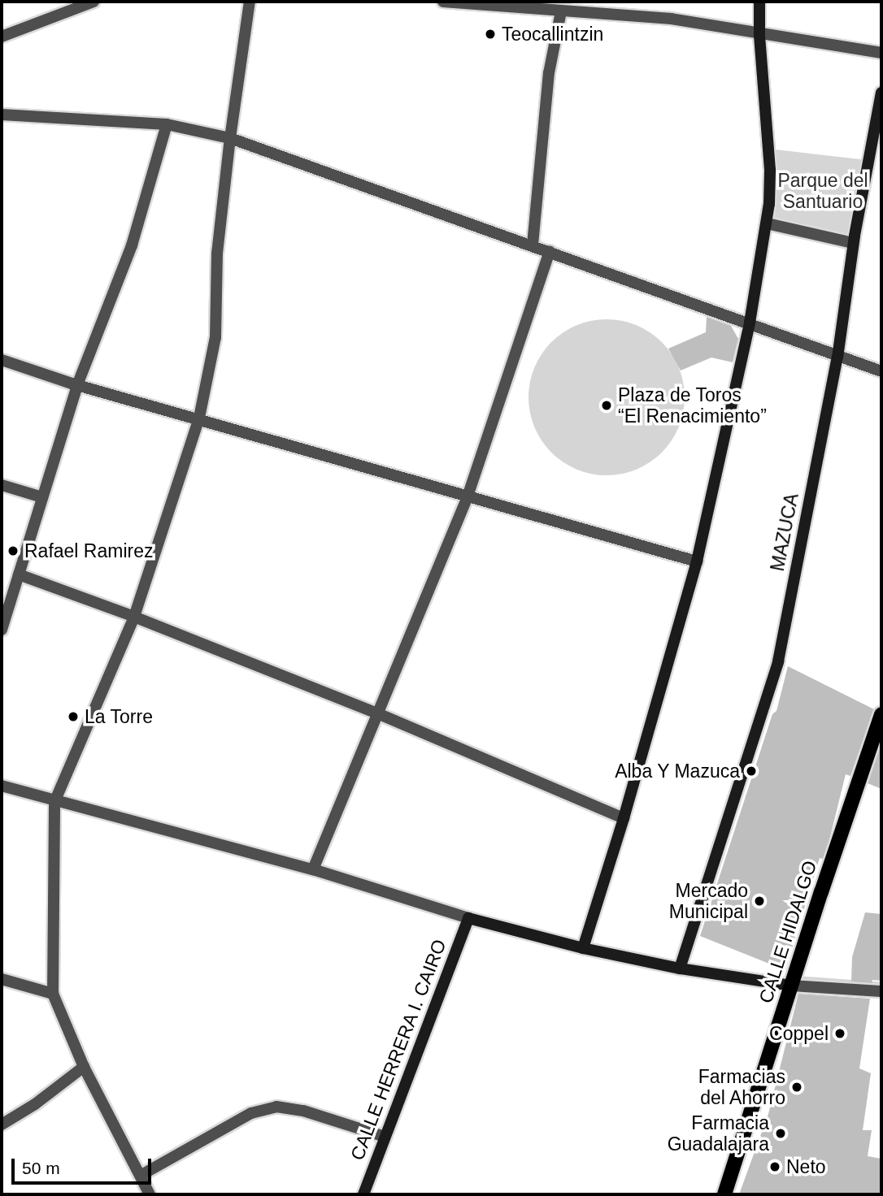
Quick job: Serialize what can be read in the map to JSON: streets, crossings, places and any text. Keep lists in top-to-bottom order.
{
  "streets": {
    "main road": ["MAZUCA", "CALLE HIDALGO", "CALLE HERRERA I. CAIRO"]
  },
  "parks": ["Parque del Santuario"],
  "places": [
    "Teocallintzin",
    "Plaza de Toros “El Renacimiento”",
    "Rafael Ramirez",
    "La Torre",
    "Alba Y Mazuca",
    "Mercado Municipal",
    "Coppel",
    "Farmacias del Ahorro",
    "Farmacia Guadalajara",
    "Neto"
  ],
  "scale_bar": "50 m"
}
